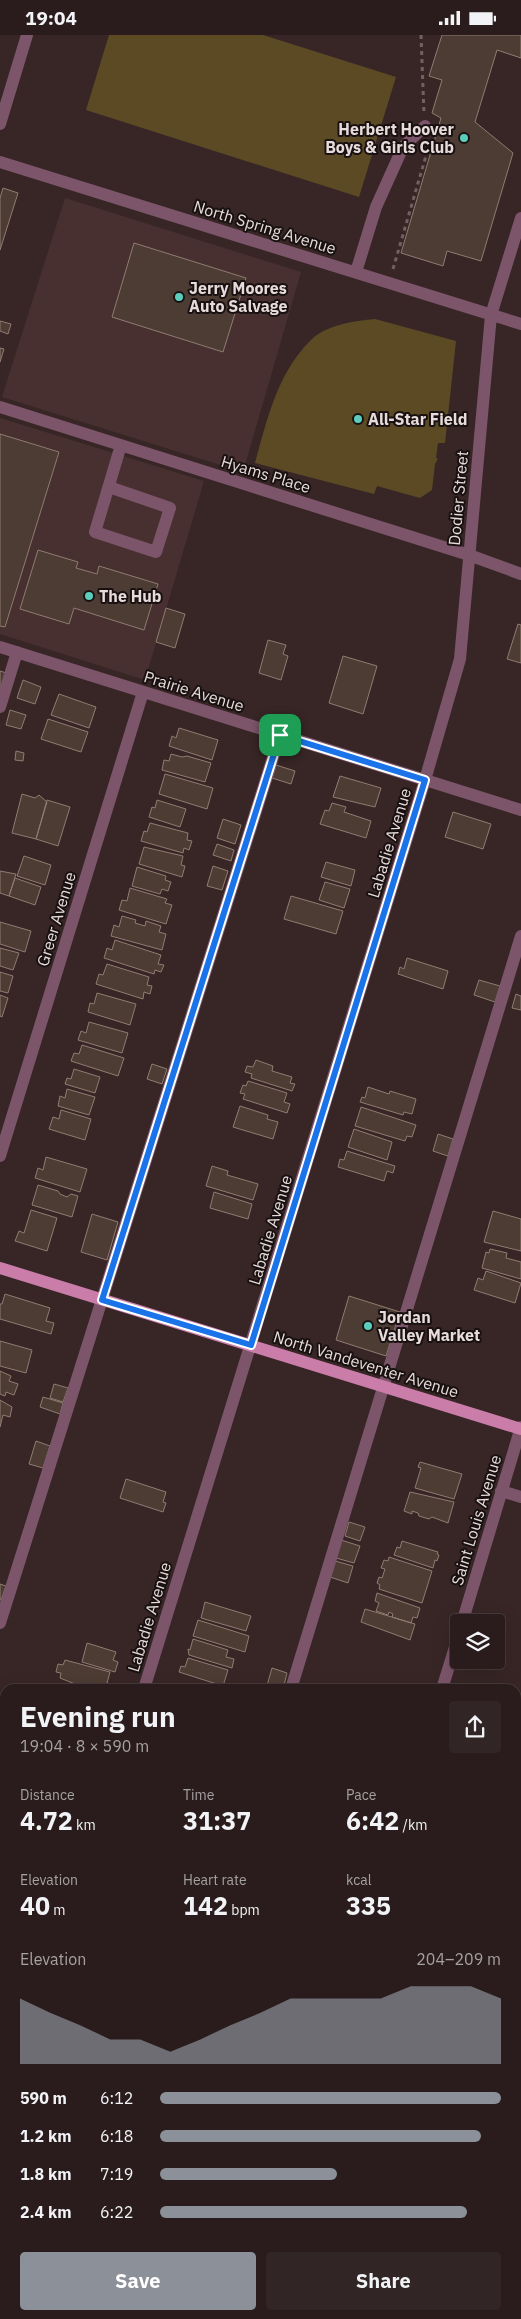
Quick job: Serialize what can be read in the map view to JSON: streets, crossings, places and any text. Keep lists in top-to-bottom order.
{
  "streets": {
    "main road": ["North Vandeventer Avenue"],
    "street": [
      "North Spring Avenue",
      "Hyams Place",
      "Dodier Street",
      "Prairie Avenue",
      "Labadie Avenue",
      "Greer Avenue",
      "Saint Louis Avenue"
    ]
  },
  "crossings": [
    ["North Spring Avenue", "Dodier Street"],
    ["Hyams Place", "Dodier Street"],
    ["Dodier Street", "Prairie Avenue"],
    ["Dodier Street", "Labadie Avenue"],
    ["Prairie Avenue", "Labadie Avenue"],
    ["Prairie Avenue", "Greer Avenue"],
    ["Labadie Avenue", "North Vandeventer Avenue"],
    ["North Vandeventer Avenue", "Saint Louis Avenue"]
  ],
  "places": [
    "Herbert Hoover Boys & Girls Club",
    "Jerry Moores Auto Salvage",
    "All-Star Field",
    "The Hub",
    "Jordan Valley Market"
  ],
  "page": {
    "status": "19:04",
    "heading": ["Evening run", "19:04 · 8 × 590 m"],
    "stats": [
      ["Distance", "4.72 km"],
      ["Time", "31:37"],
      ["Pace", "6:42 /km"],
      ["Elevation", "40 m"],
      ["Heart rate", "142 bpm"],
      ["kcal", "335"]
    ],
    "chart": ["Elevation", "204–209 m"],
    "list": [
      {
        "name": "590 m",
        "note": "6:12"
      },
      {
        "name": "1.2 km",
        "note": "6:18"
      },
      {
        "name": "1.8 km",
        "note": "7:19"
      },
      {
        "name": "2.4 km",
        "note": "6:22"
      }
    ],
    "buttons": ["Save", "Share"]
  }
}
